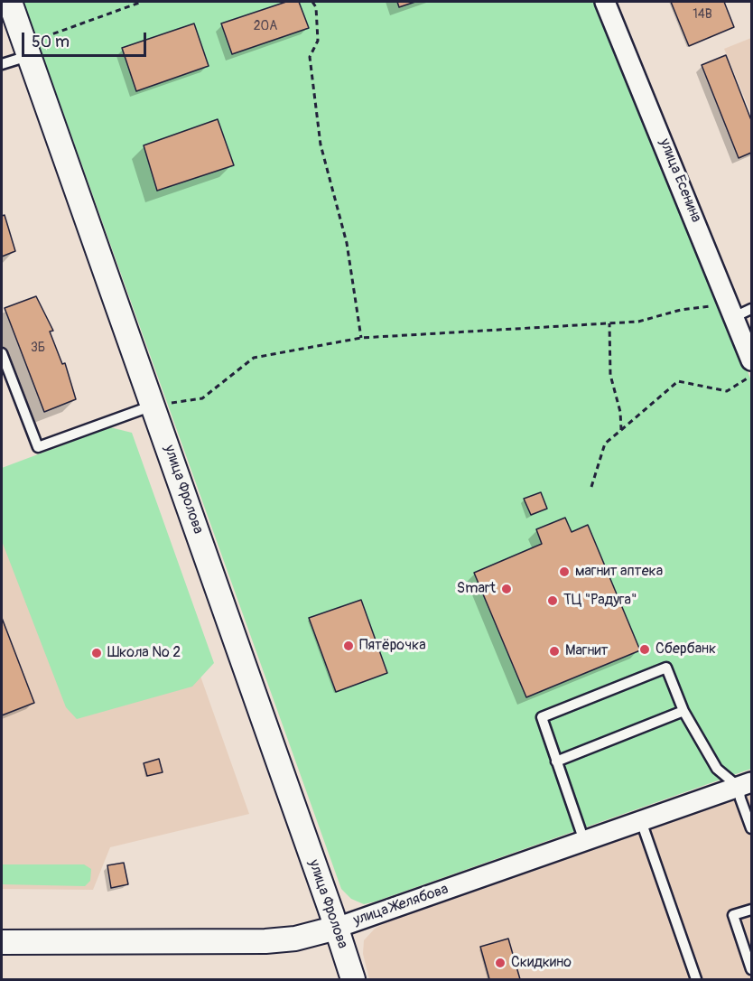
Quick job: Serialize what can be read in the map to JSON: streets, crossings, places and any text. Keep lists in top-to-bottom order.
{
  "streets": {
    "street": ["улица Есенина", "улица Фролова", "улица Желябова"]
  },
  "crossings": [
    ["улица Фролова", "улица Желябова"]
  ],
  "places": [
    "магнит аптека",
    "Smart",
    "ТЦ \"Радуга\"",
    "Пятёрочка",
    "Сбербанк",
    "Магнит",
    "Школа № 2",
    "Скидкино"
  ],
  "house_numbers": ["14В", "20А", "3Б"],
  "scale_bar": "50 m"
}
